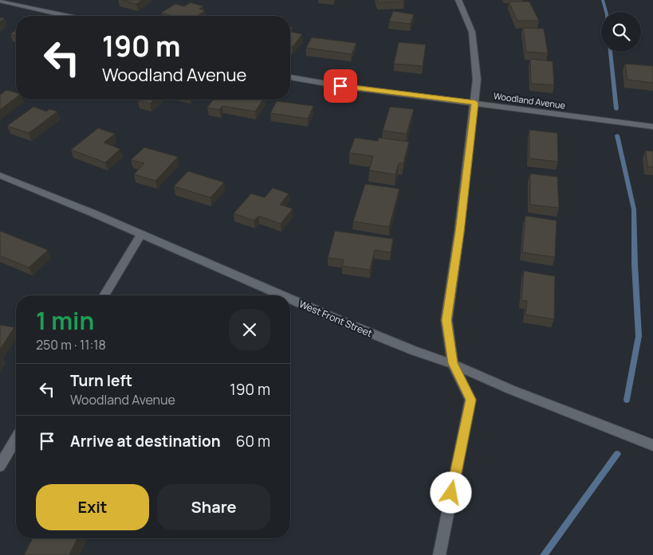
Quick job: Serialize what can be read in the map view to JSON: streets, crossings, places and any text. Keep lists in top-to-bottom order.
{
  "streets": {
    "street": ["Woodland Avenue", "West Front Street"]
  },
  "page": {
    "turn": ["190 m", "Woodland Avenue"],
    "heading": ["1 min", "250 m · 11:18"],
    "list": [
      {
        "name": "Turn left",
        "note": "Woodland Avenue",
        "value": "190 m"
      },
      {
        "name": "Arrive at destination",
        "value": "60 m"
      }
    ],
    "buttons": ["Exit", "Share"]
  }
}
